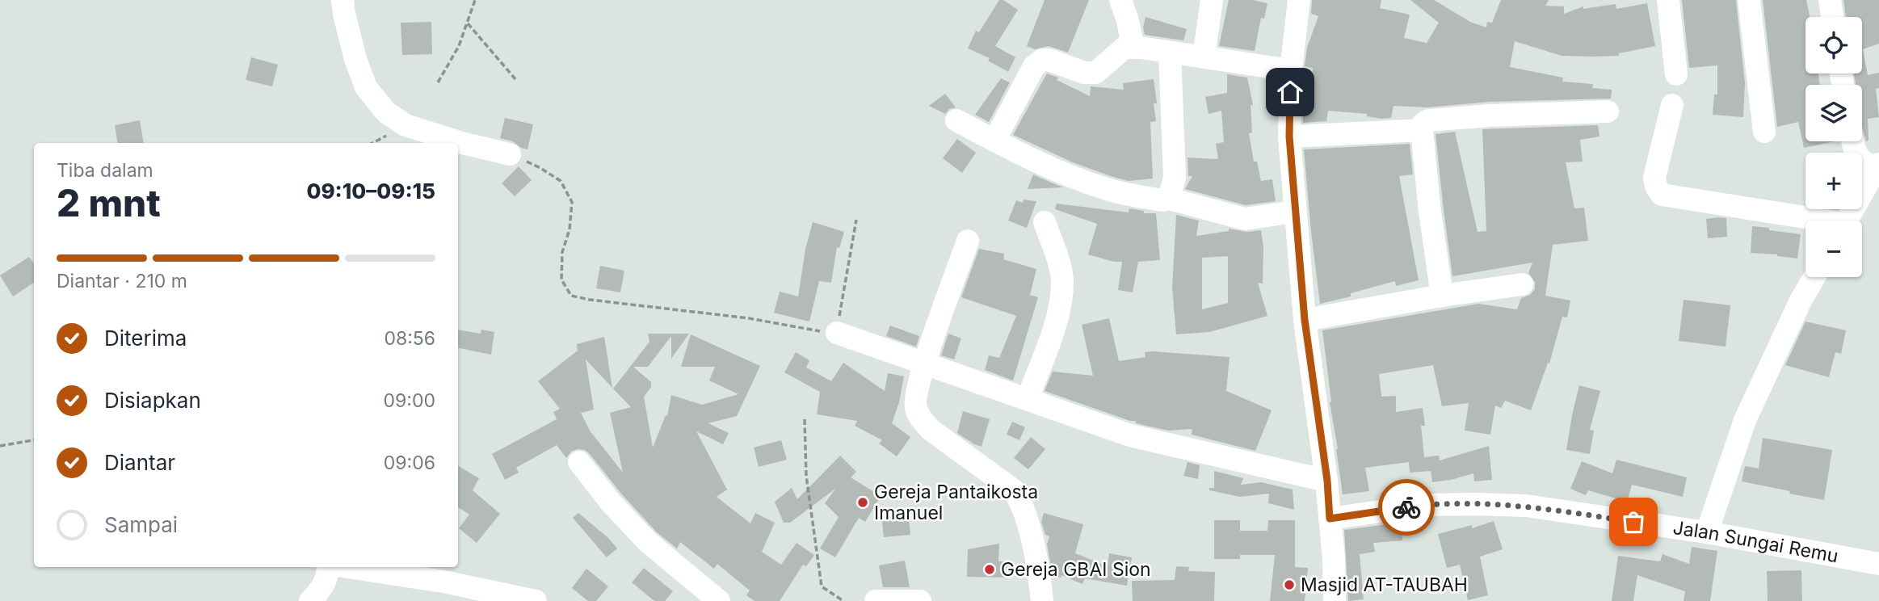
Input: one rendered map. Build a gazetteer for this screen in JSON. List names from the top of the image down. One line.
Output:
{"streets":{"street":["Jalan Sungai Remu"]},"places":["Gereja Pantaikosta Imanuel","Gereja GBAI Sion","Masjid AT-TAUBAH"],"page":{"map_buttons":["+","−"],"heading":["2 mnt","Tiba dalam","09:10–09:15"],"bar":"Diantar · 210 m","list":[["Diterima","08:56"],["Disiapkan","09:00"],["Diantar","09:06"],"Sampai"]}}
